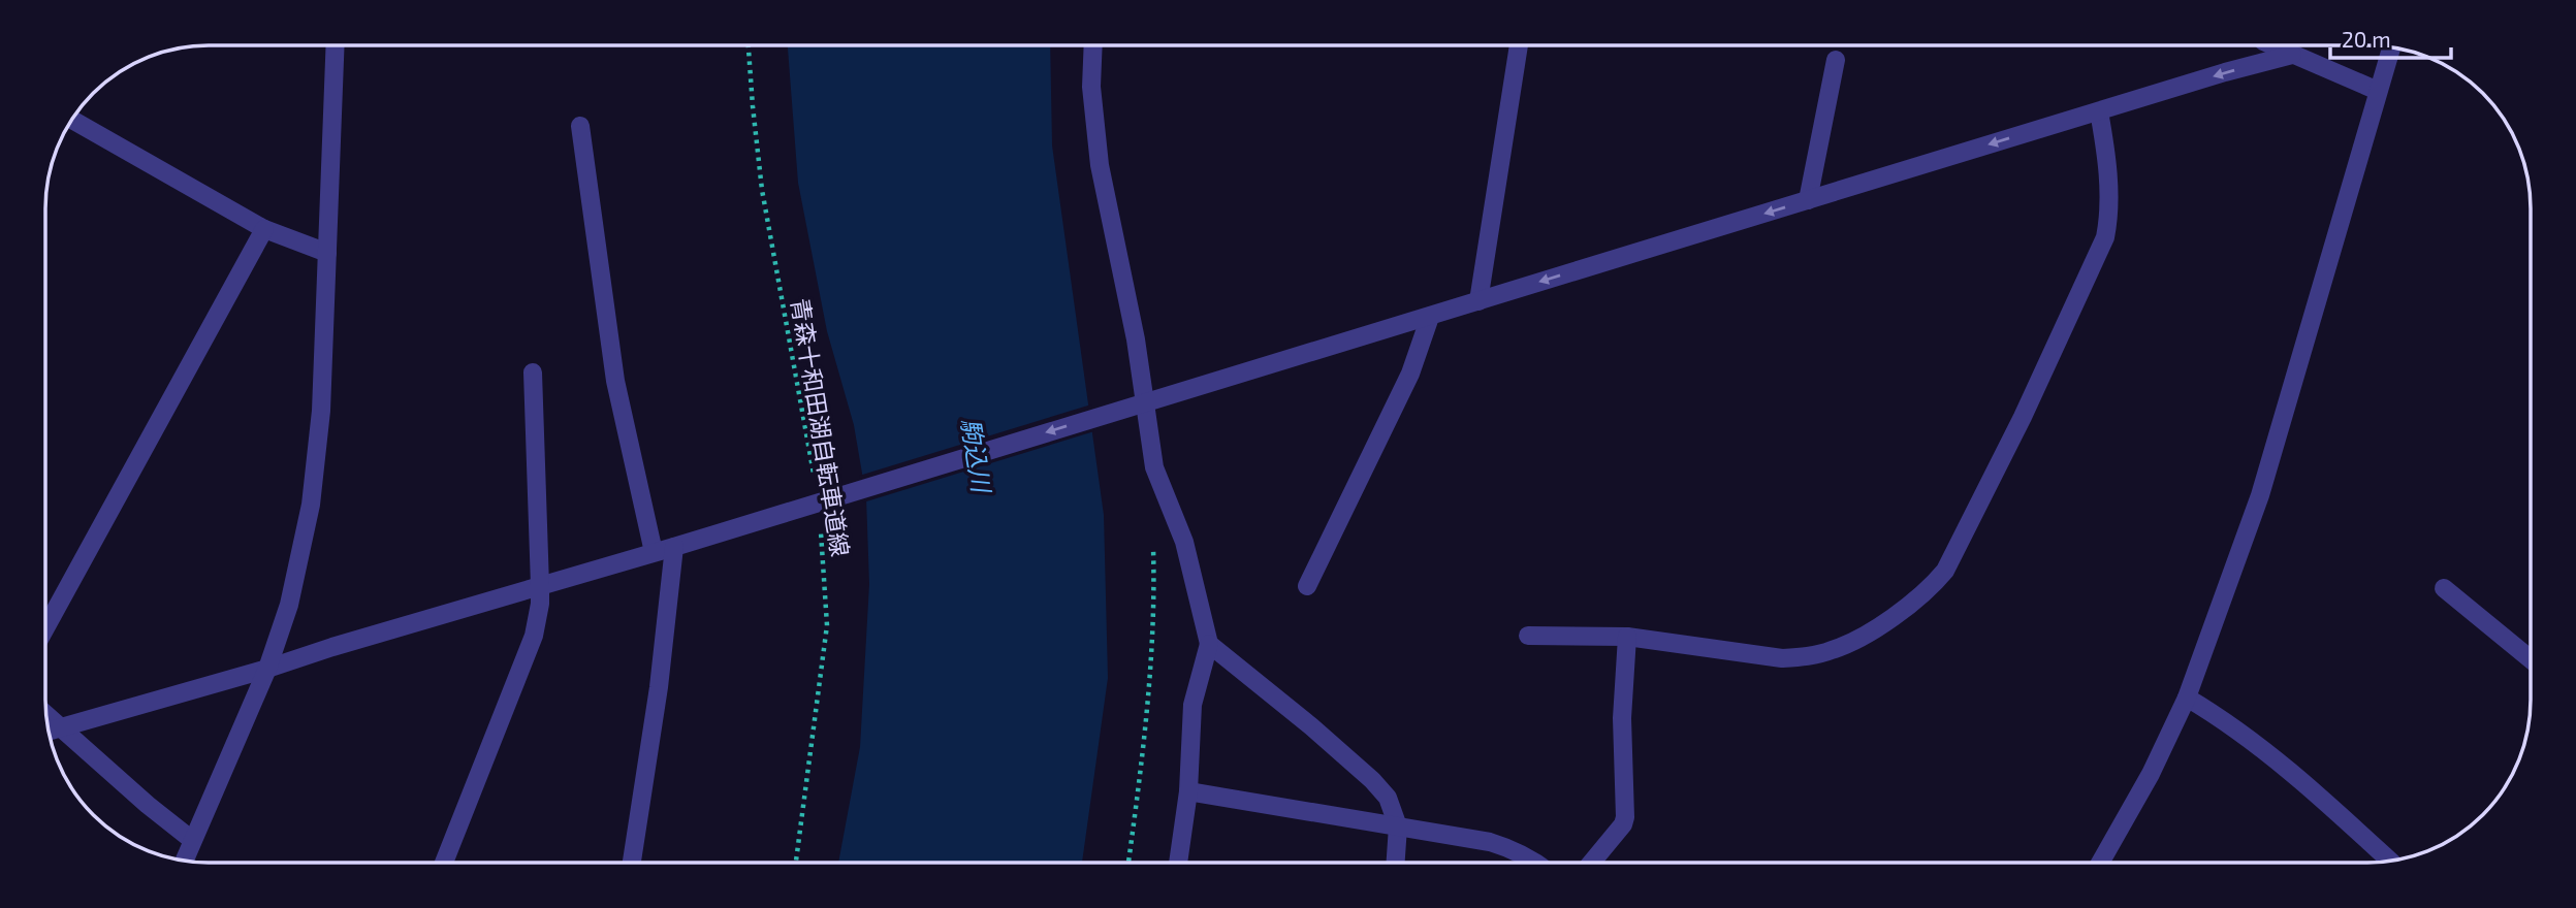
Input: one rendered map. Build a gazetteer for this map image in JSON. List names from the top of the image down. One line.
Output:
{"streets":{"path":["青森十和田湖自転車道線"]},"water":["駒込川"],"scale_bar":"20 m"}
